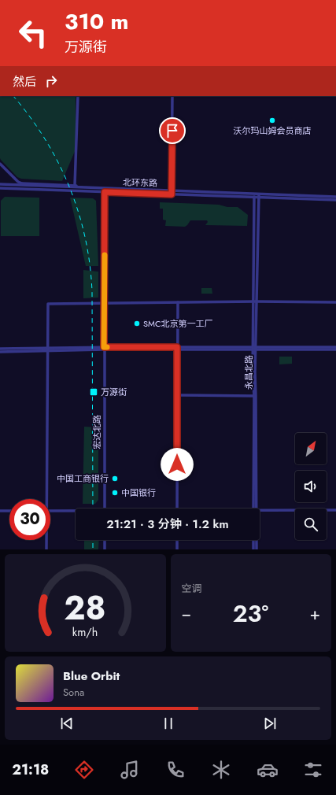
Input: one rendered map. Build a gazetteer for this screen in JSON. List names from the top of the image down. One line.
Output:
{"streets":{"street":["北环东路","永昌北路","宏达北路"]},"crossings":[["北环东路","永昌北路"],["北环东路","宏达北路"]],"places":{"other":["沃尔玛山姆会员商店","SMC北京第一工厂","中国工商银行","中国银行"],"transit":["万源街"]},"north":"top right","page":{"turn":["310 m","万源街"],"then":"然后","limit":"30","trip":"21:21 · 3 分钟 · 1.2 km","tile":"空调","heat":["−","23°","+"],"song":["Blue Orbit","Sona"],"tabs":"21:18","gauge":["28","km/h"]}}
